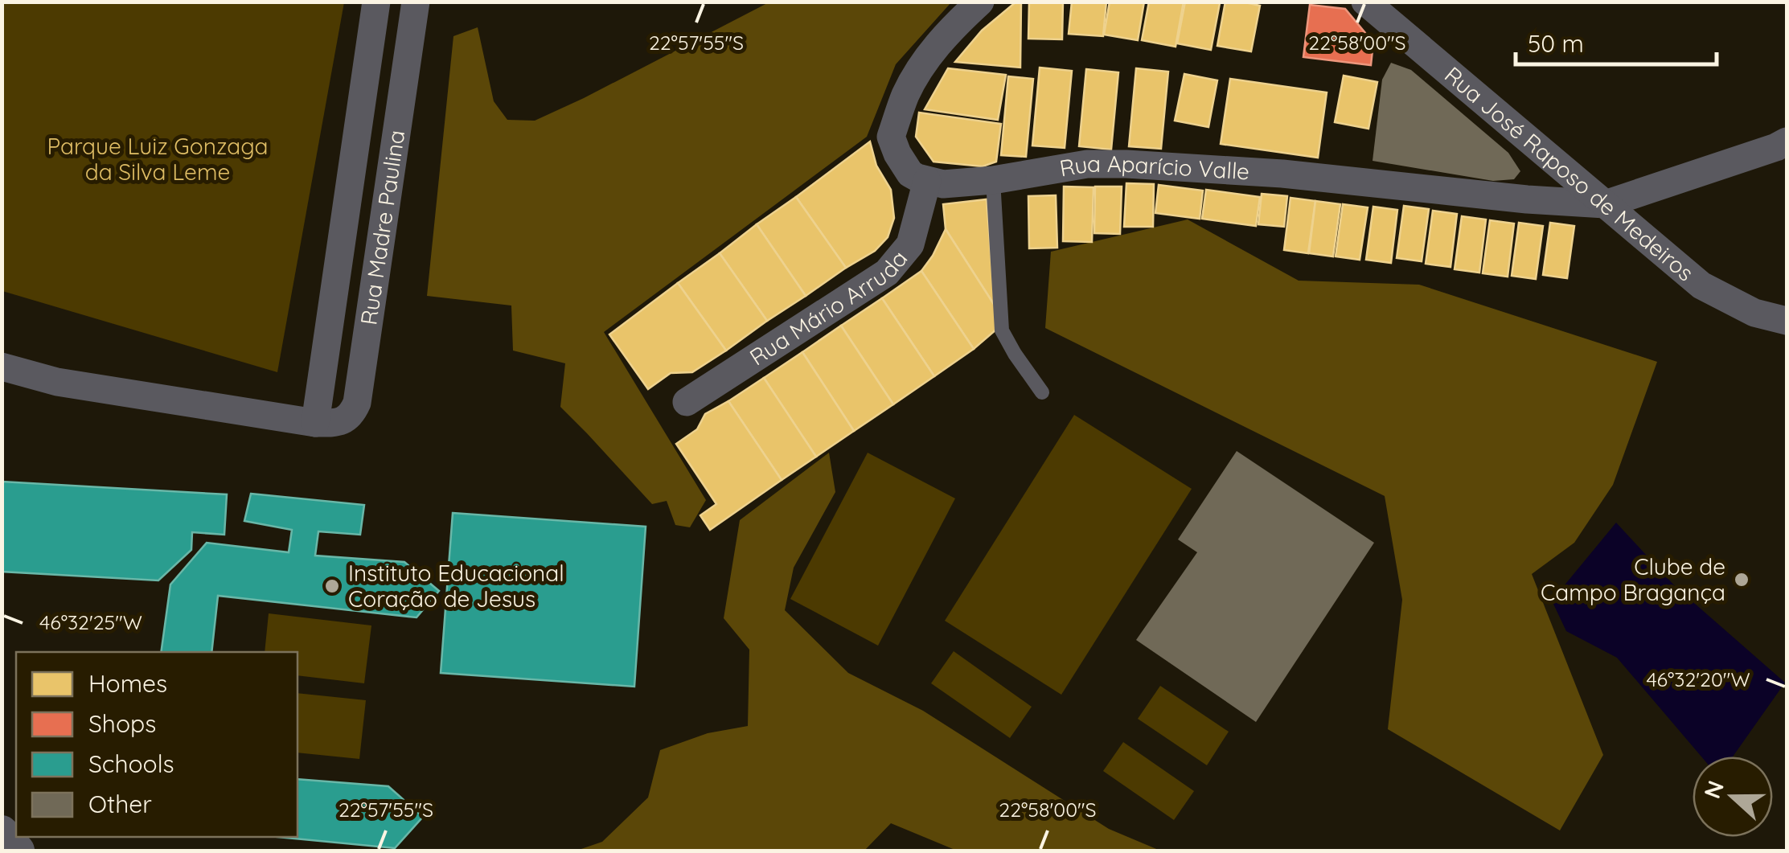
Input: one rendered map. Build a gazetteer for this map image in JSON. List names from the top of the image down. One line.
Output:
{"streets":{"street":["Rua Aparício Valle","Rua José Raposo de Medeiros","Rua Madre Paulina","Rua Mário Arruda"]},"crossings":[["Rua Aparício Valle","Rua José Raposo de Medeiros"],["Rua Aparício Valle","Rua Mário Arruda"]],"parks":["Parque Luiz Gonzaga da Silva Leme"],"places":["Clube de Campo Bragança","Instituto Educacional Coração de Jesus"],"legend":["Homes","Shops","Schools","Other"],"scale_bar":"50 m","north":"left","coordinates":["22°57'55\"S","22°58'00\"S","46°32'25\"W","46°32'20\"W"]}
